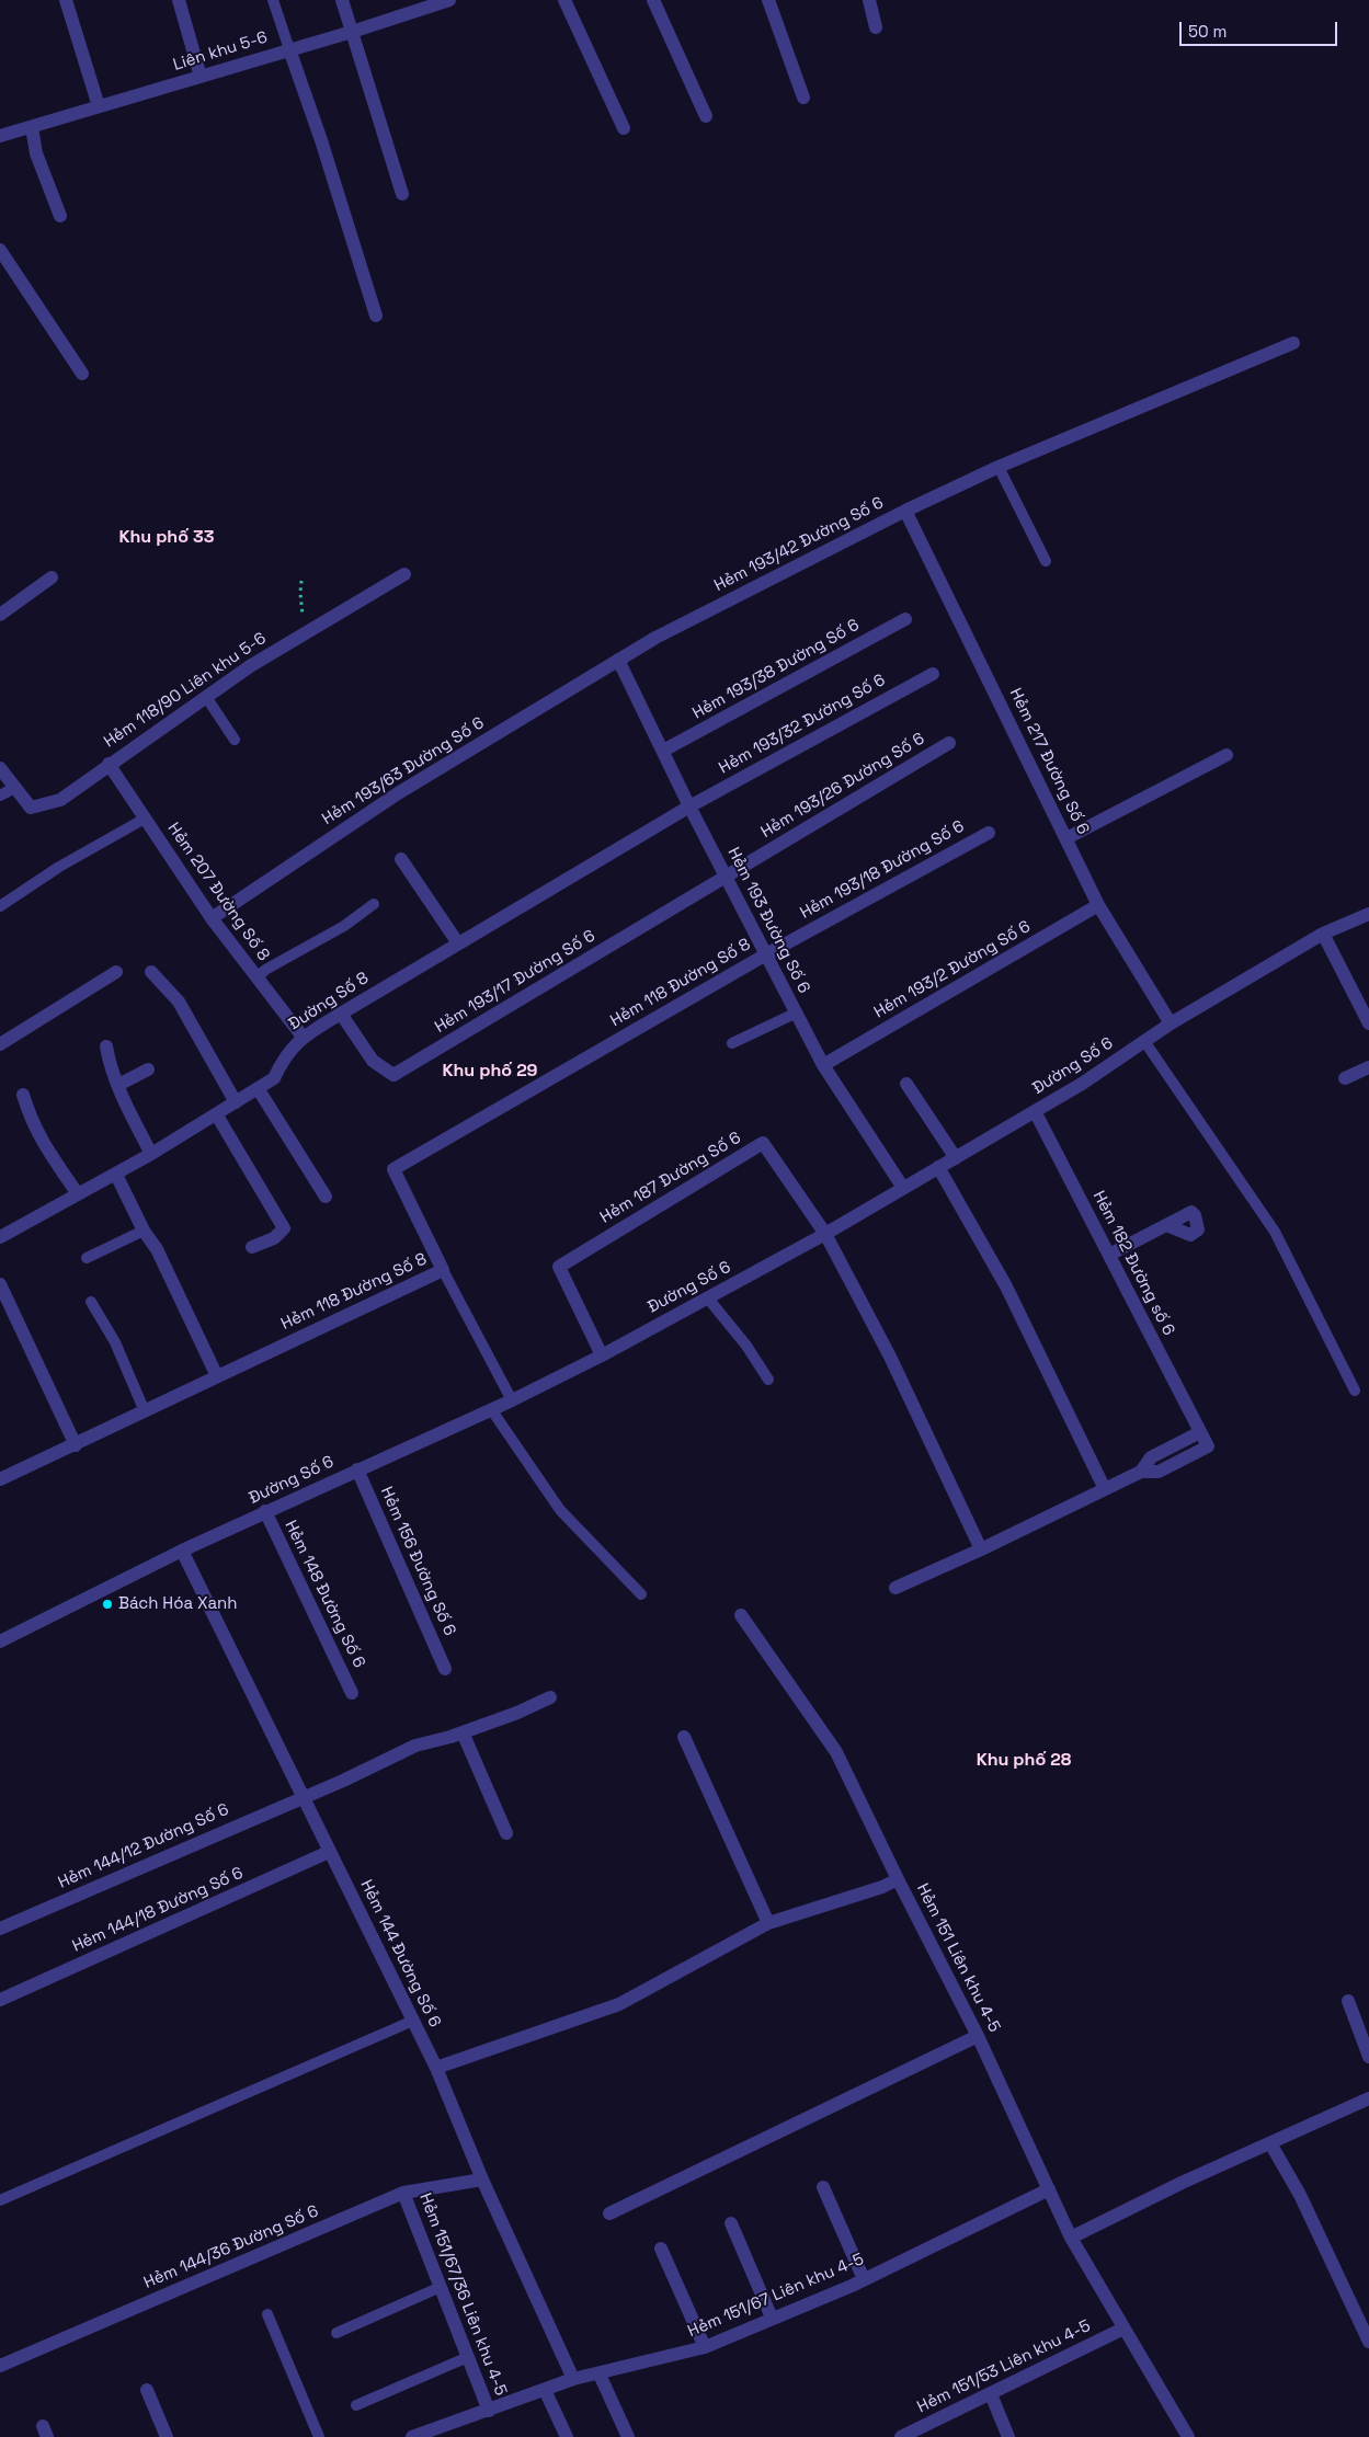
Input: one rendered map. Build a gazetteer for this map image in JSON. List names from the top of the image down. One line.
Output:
{"streets":{"street":["Liên khu 5-6","Hẻm 193/42 Đường Số 6","Hẻm 193/38 Đường Số 6","Hẻm 118/90 Liên khu 5-6","Hẻm 193/32 Đường Số 6","Hẻm 217 Đường Số 6","Hẻm 193/63 Đường Số 6","Hẻm 193/26 Đường Số 6","Hẻm 193/18 Đường Số 6","Hẻm 207 Đường Số 8","Hẻm 193 Đường Số 6","Hẻm 193/2 Đường Số 6","Hẻm 193/17 Đường Số 6","Hẻm 118 Đường Số 8","Đường Số 8","Đường Số 6","Hẻm 187 Đường Số 6","Hẻm 182 Đường số 6","Hẻm 156 Đường Số 6","Hẻm 148 Đường Số 6","Hẻm 144/12 Đường Số 6","Hẻm 144/18 Đường Số 6","Hẻm 144 Đường Số 6","Hẻm 151 Liên khu 4-5","Hẻm 144/36 Đường Số 6","Hẻm 151/67/36 Liên khu 4-5","Hẻm 151/67 Liên khu 4-5","Hẻm 151/53 Liên khu 4-5"]},"crossings":[["Hẻm 193/42 Đường Số 6","Hẻm 217 Đường Số 6"],["Hẻm 193/42 Đường Số 6","Hẻm 193/63 Đường Số 6"],["Hẻm 193/42 Đường Số 6","Hẻm 193 Đường Số 6"],["Hẻm 193/38 Đường Số 6","Hẻm 193 Đường Số 6"],["Hẻm 118/90 Liên khu 5-6","Hẻm 207 Đường Số 8"],["Hẻm 193/32 Đường Số 6","Hẻm 193 Đường Số 6"],["Hẻm 193/32 Đường Số 6","Đường Số 8"],["Hẻm 217 Đường Số 6","Hẻm 193/2 Đường Số 6"],["Hẻm 217 Đường Số 6","Đường Số 6"],["Hẻm 193/63 Đường Số 6","Hẻm 207 Đường Số 8"],["Hẻm 193/63 Đường Số 6","Hẻm 193 Đường Số 6"],["Hẻm 193/26 Đường Số 6","Hẻm 193 Đường Số 6"],["Hẻm 193/26 Đường Số 6","Hẻm 193/17 Đường Số 6"],["Hẻm 193/18 Đường Số 6","Hẻm 193 Đường Số 6"],["Hẻm 193/18 Đường Số 6","Hẻm 118 Đường Số 8"],["Hẻm 207 Đường Số 8","Đường Số 8"],["Hẻm 193 Đường Số 6","Hẻm 193/2 Đường Số 6"],["Hẻm 193 Đường Số 6","Hẻm 193/17 Đường Số 6"],["Hẻm 193 Đường Số 6","Hẻm 118 Đường Số 8"],["Hẻm 193 Đường Số 6","Đường Số 8"],["Hẻm 193 Đường Số 6","Đường Số 6"],["Hẻm 193/17 Đường Số 6","Đường Số 8"],["Đường Số 6","Hẻm 187 Đường Số 6"],["Đường Số 6","Hẻm 182 Đường số 6"],["Đường Số 6","Hẻm 156 Đường Số 6"],["Đường Số 6","Hẻm 148 Đường Số 6"],["Đường Số 6","Hẻm 144 Đường Số 6"],["Hẻm 144/12 Đường Số 6","Hẻm 144 Đường Số 6"],["Hẻm 144/18 Đường Số 6","Hẻm 144 Đường Số 6"],["Hẻm 144 Đường Số 6","Hẻm 151 Liên khu 4-5"],["Hẻm 144 Đường Số 6","Hẻm 144/36 Đường Số 6"],["Hẻm 144 Đường Số 6","Hẻm 151/67 Liên khu 4-5"],["Hẻm 151 Liên khu 4-5","Hẻm 151/67 Liên khu 4-5"],["Hẻm 151 Liên khu 4-5","Hẻm 151/53 Liên khu 4-5"],["Hẻm 144/36 Đường Số 6","Hẻm 151/67/36 Liên khu 4-5"],["Hẻm 151/67/36 Liên khu 4-5","Hẻm 151/67 Liên khu 4-5"]],"districts":["Khu phố 33","Khu phố 29","Khu phố 28"],"places":["Bách Hóa Xanh"],"scale_bar":"50 m"}
